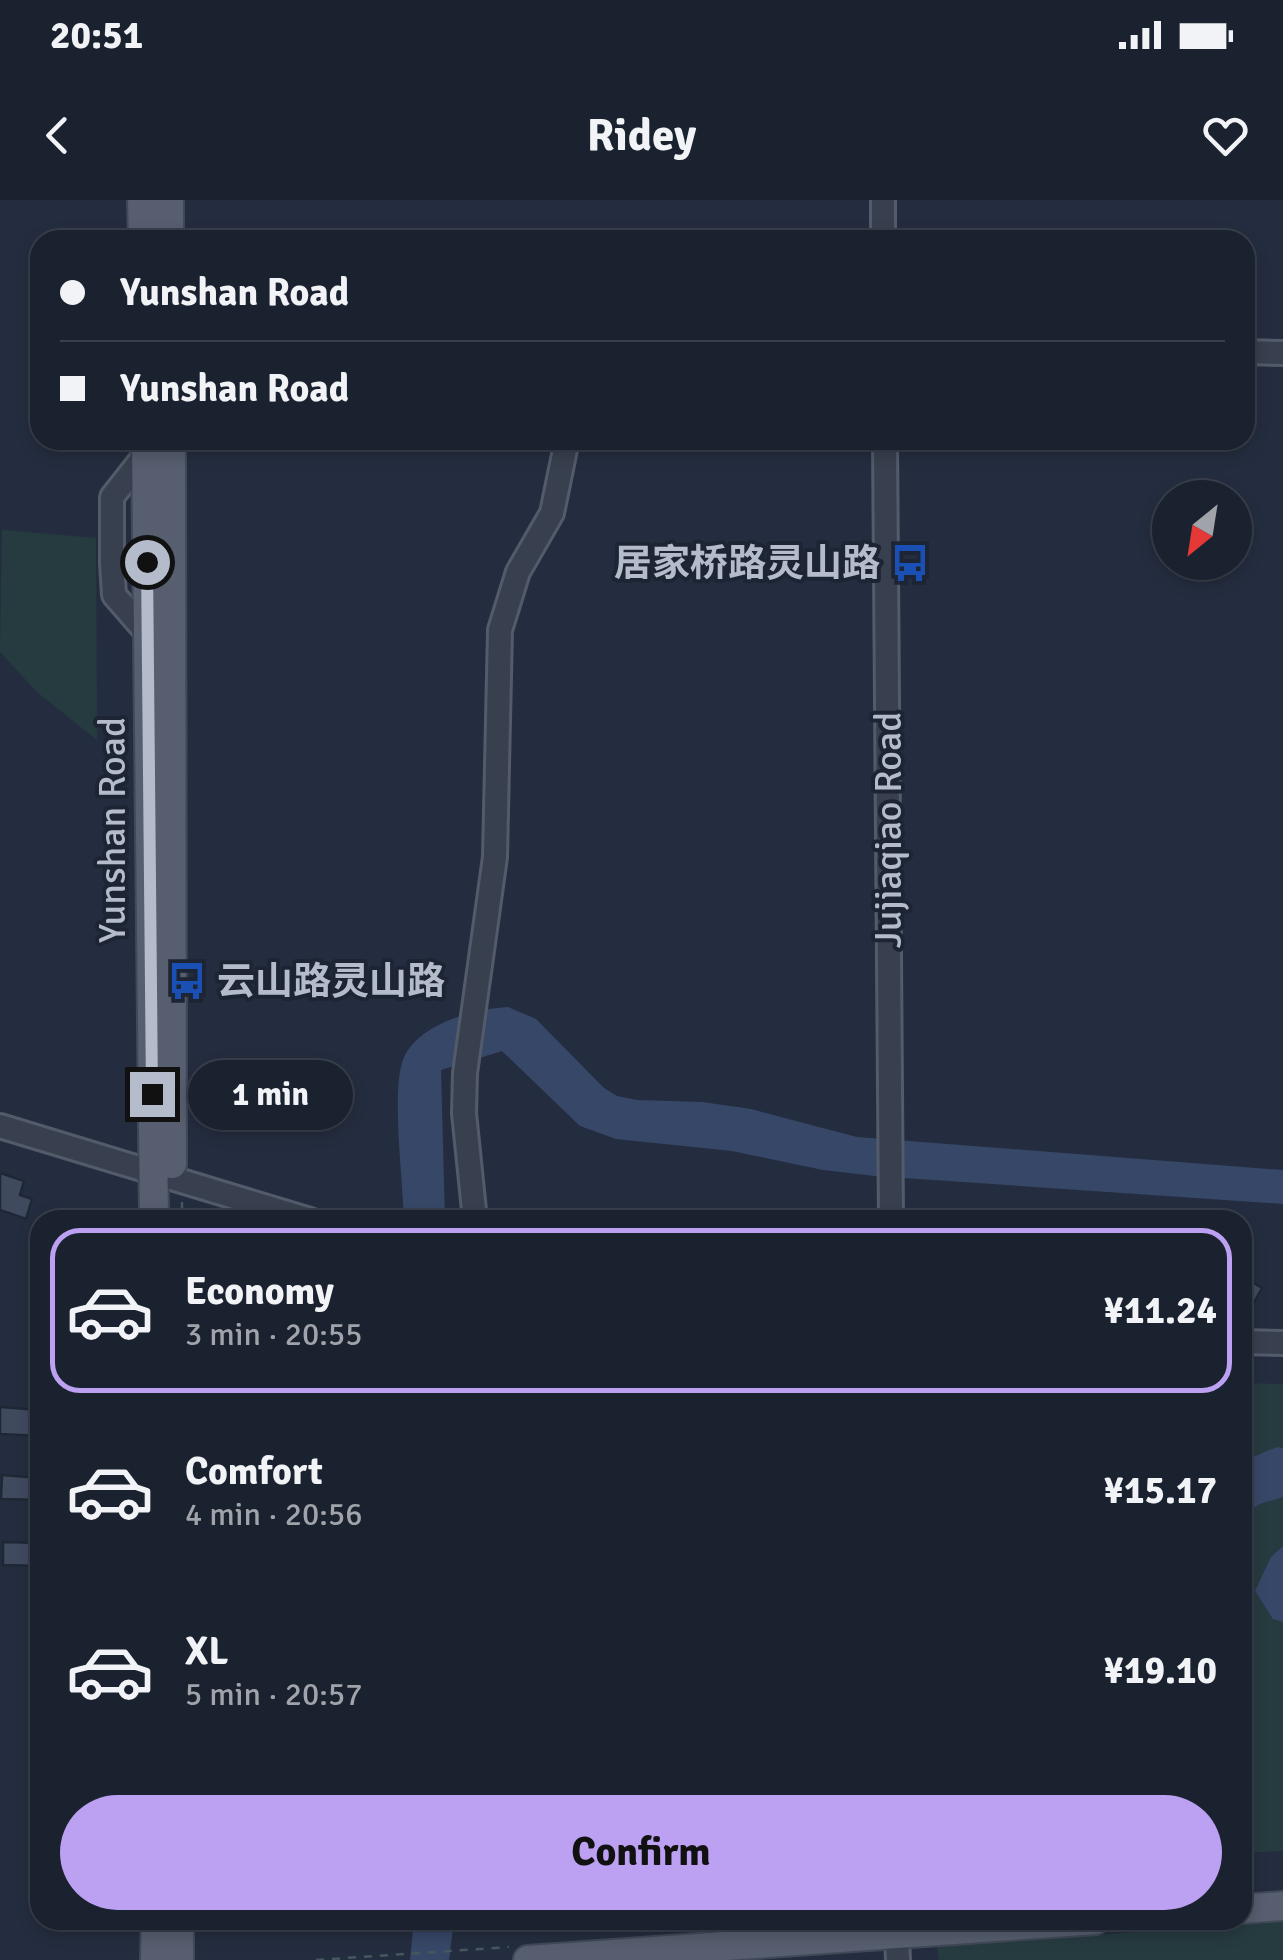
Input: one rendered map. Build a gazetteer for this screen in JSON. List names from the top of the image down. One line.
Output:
{"streets":{"main road":["Yunshan Road"],"street":["Jujiaqiao Road"]},"places":{"bus stop":["居家桥路灵山路","云山路灵山路"]},"north":"bottom left","page":{"status":"20:51","header":"Ridey","banner":["Yunshan Road","Yunshan Road"],"bubble":"1 min","list":[{"name":"Economy","note":"3 min · 20:55","value":"¥11.24"},{"name":"Comfort","note":"4 min · 20:56","value":"¥15.17"},{"name":"XL","note":"5 min · 20:57","value":"¥19.10"}],"buttons":"Confirm"}}
